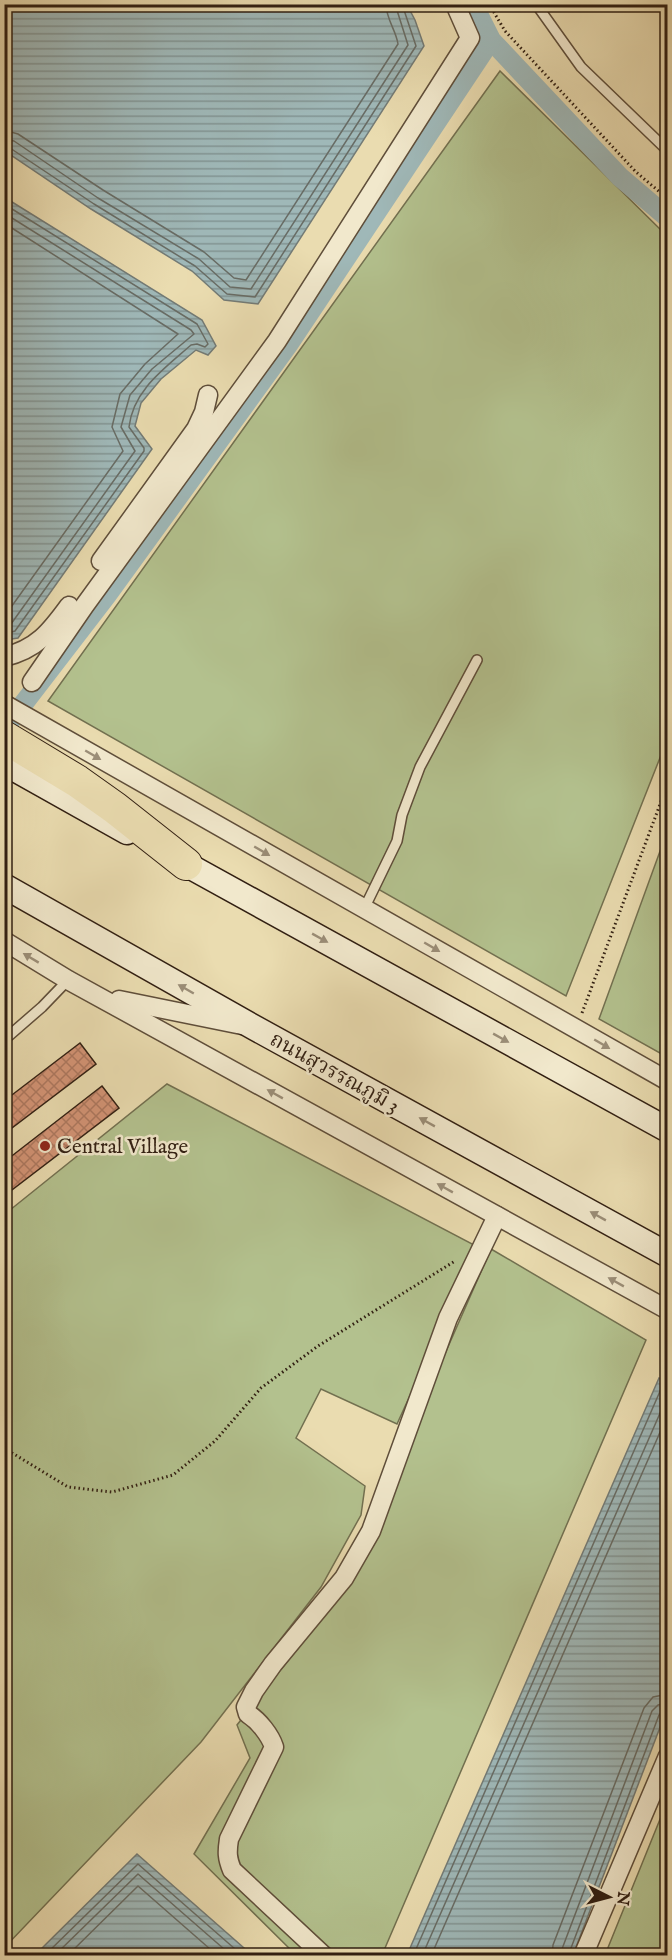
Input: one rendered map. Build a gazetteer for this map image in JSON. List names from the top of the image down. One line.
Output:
{"streets":{"main road":["ถนนสุวรรณภูมิ 3"]},"places":["Central Village"],"north":"right"}
